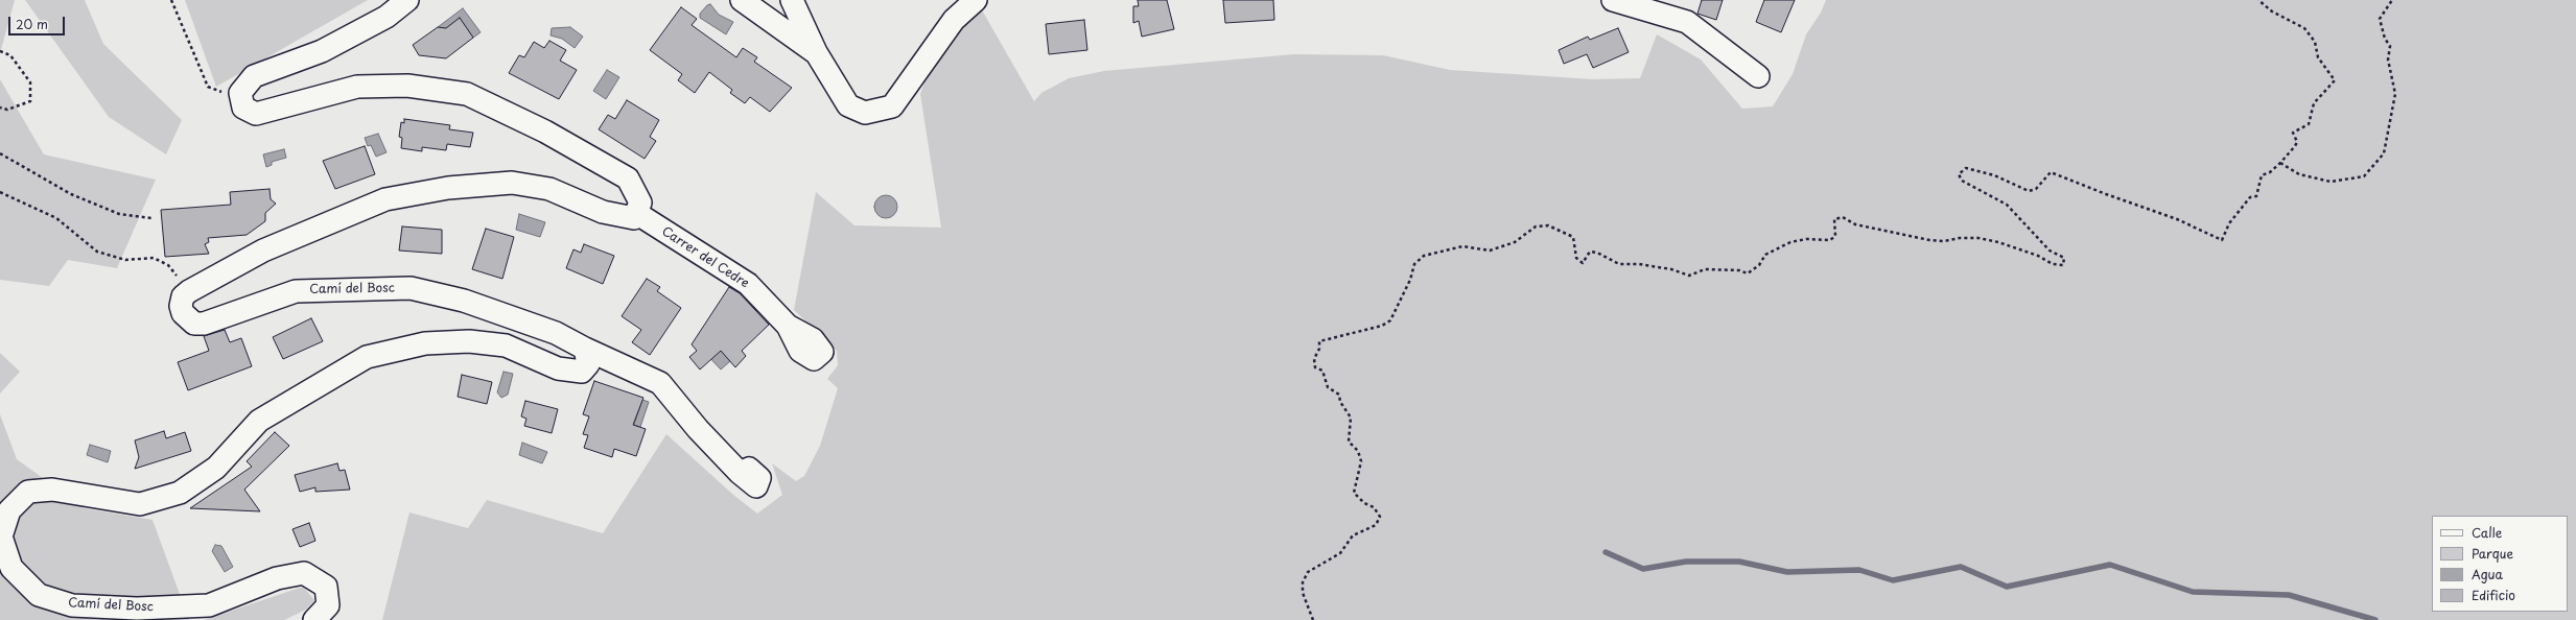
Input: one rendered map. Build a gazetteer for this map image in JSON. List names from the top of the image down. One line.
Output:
{"streets":{"street":["Carrer del Cedre","Camí del Bosc"]},"legend":["Calle","Parque","Agua","Edificio"],"scale_bar":"20 m"}
